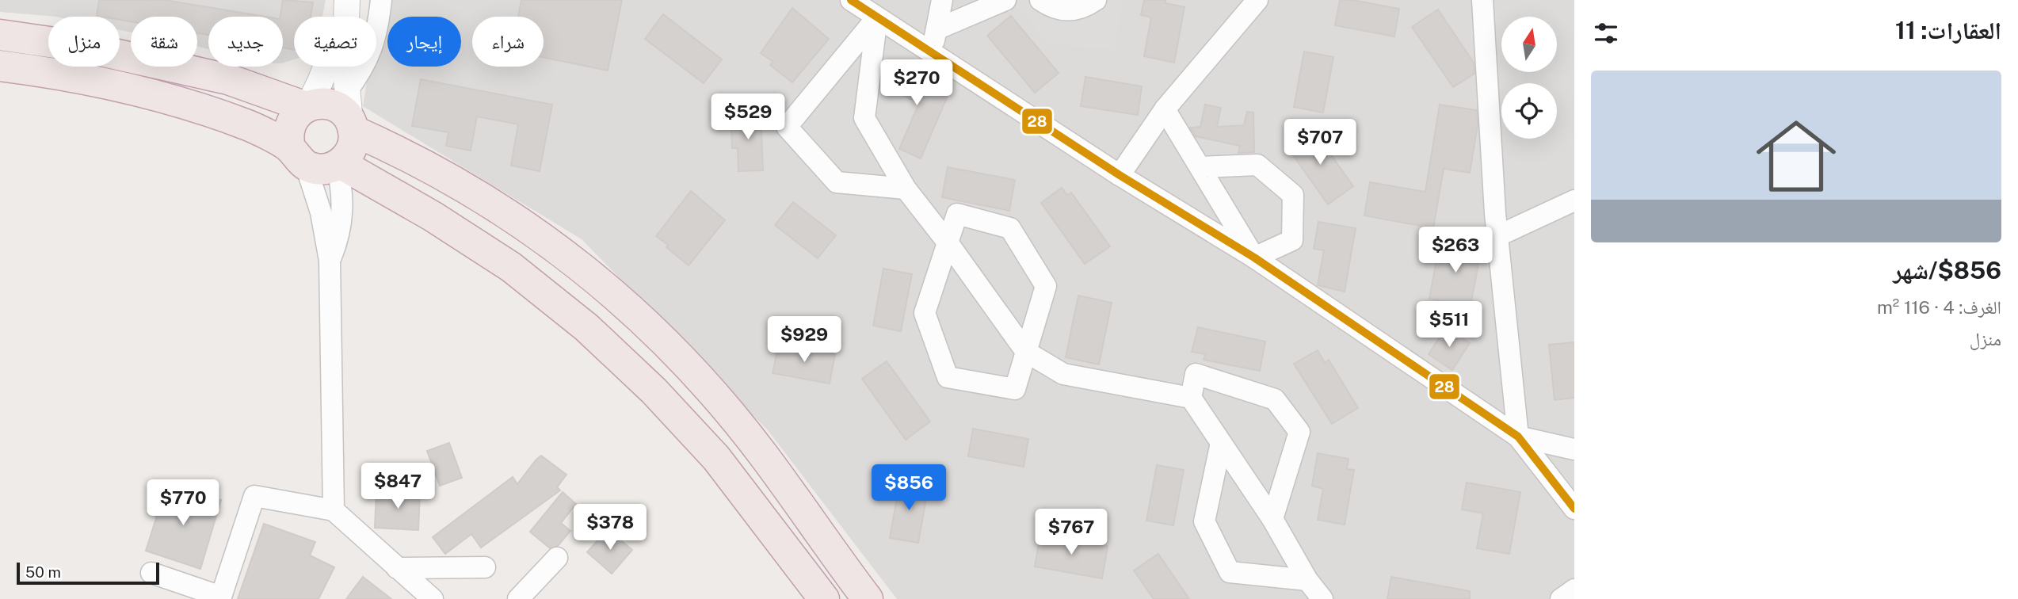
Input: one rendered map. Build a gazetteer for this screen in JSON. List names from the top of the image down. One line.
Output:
{"lines":["transit line 28"],"scale_bar":"50 m","north":"top","page":{"heading":"العقارات: 11","chip":["شراء","إيجار","تصفية","جديد","شقة","منزل"],"price":["$270","$529","$707","$263","$511","$929","$847","$856","$770","$378","$767"],"list":[{"name":"$856/شهر","note":"الغرف: 4 · 116 m² · منزل"}],"scale":"50 m"}}
